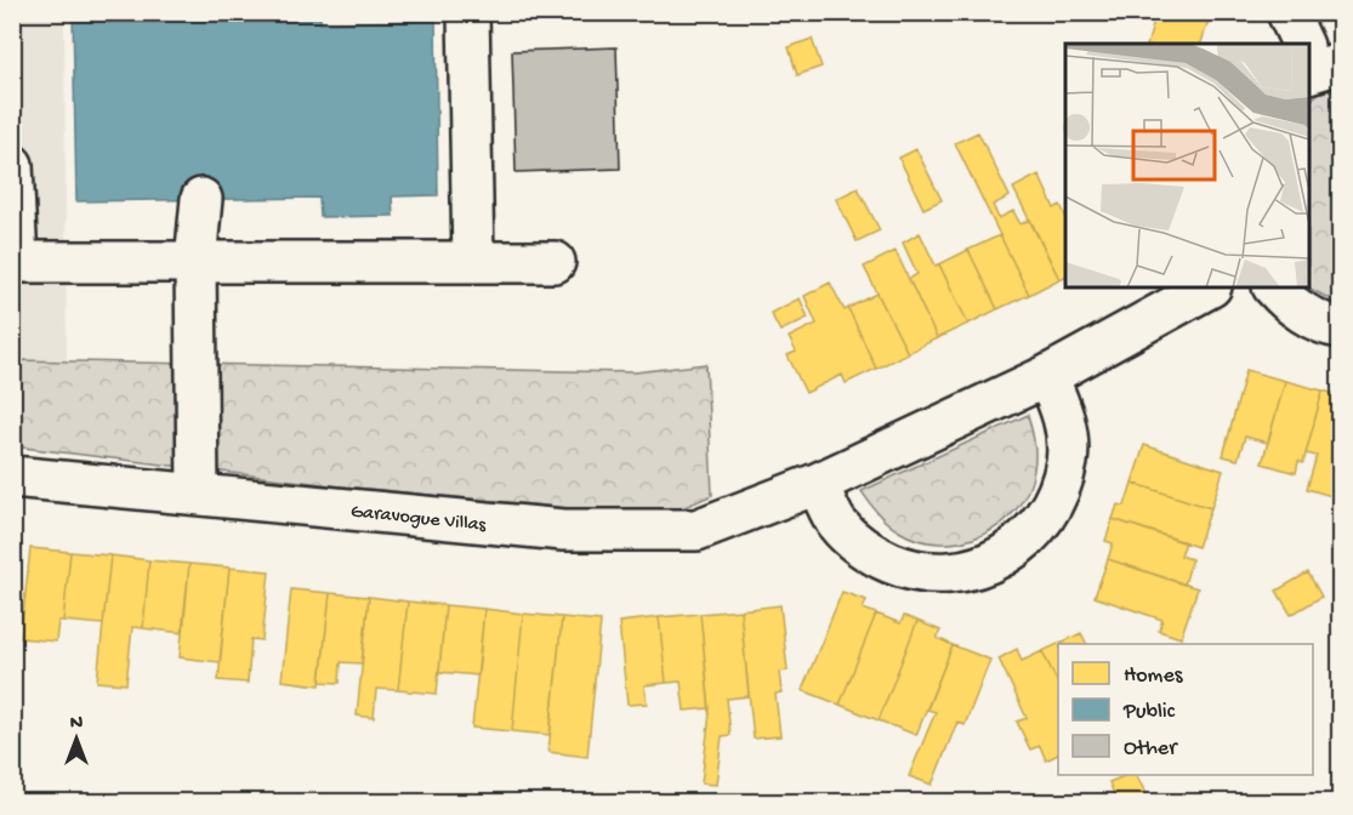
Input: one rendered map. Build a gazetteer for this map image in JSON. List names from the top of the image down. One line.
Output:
{"streets":{"street":["Garavogue Villas"]},"legend":["Homes","Public","Other"],"north":"top"}
